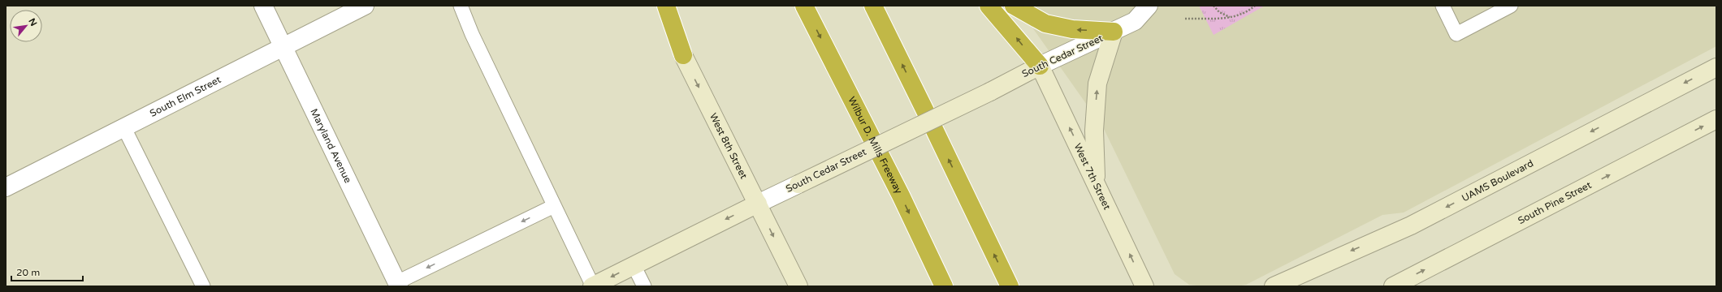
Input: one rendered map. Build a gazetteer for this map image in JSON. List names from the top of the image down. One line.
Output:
{"streets":{"highway":["Wilbur D. Mills Freeway"],"main road":["South Cedar Street","West 8th Street","West 7th Street","UAMS Boulevard","South Pine Street"],"street":["South Elm Street","Maryland Avenue"]},"crossings":[["South Cedar Street","West 8th Street"],["South Cedar Street","West 7th Street"],["South Elm Street","Maryland Avenue"]],"one_way":["West 8th Street","West 7th Street","UAMS Boulevard","South Pine Street"],"scale_bar":"20 m","north":"top right"}
